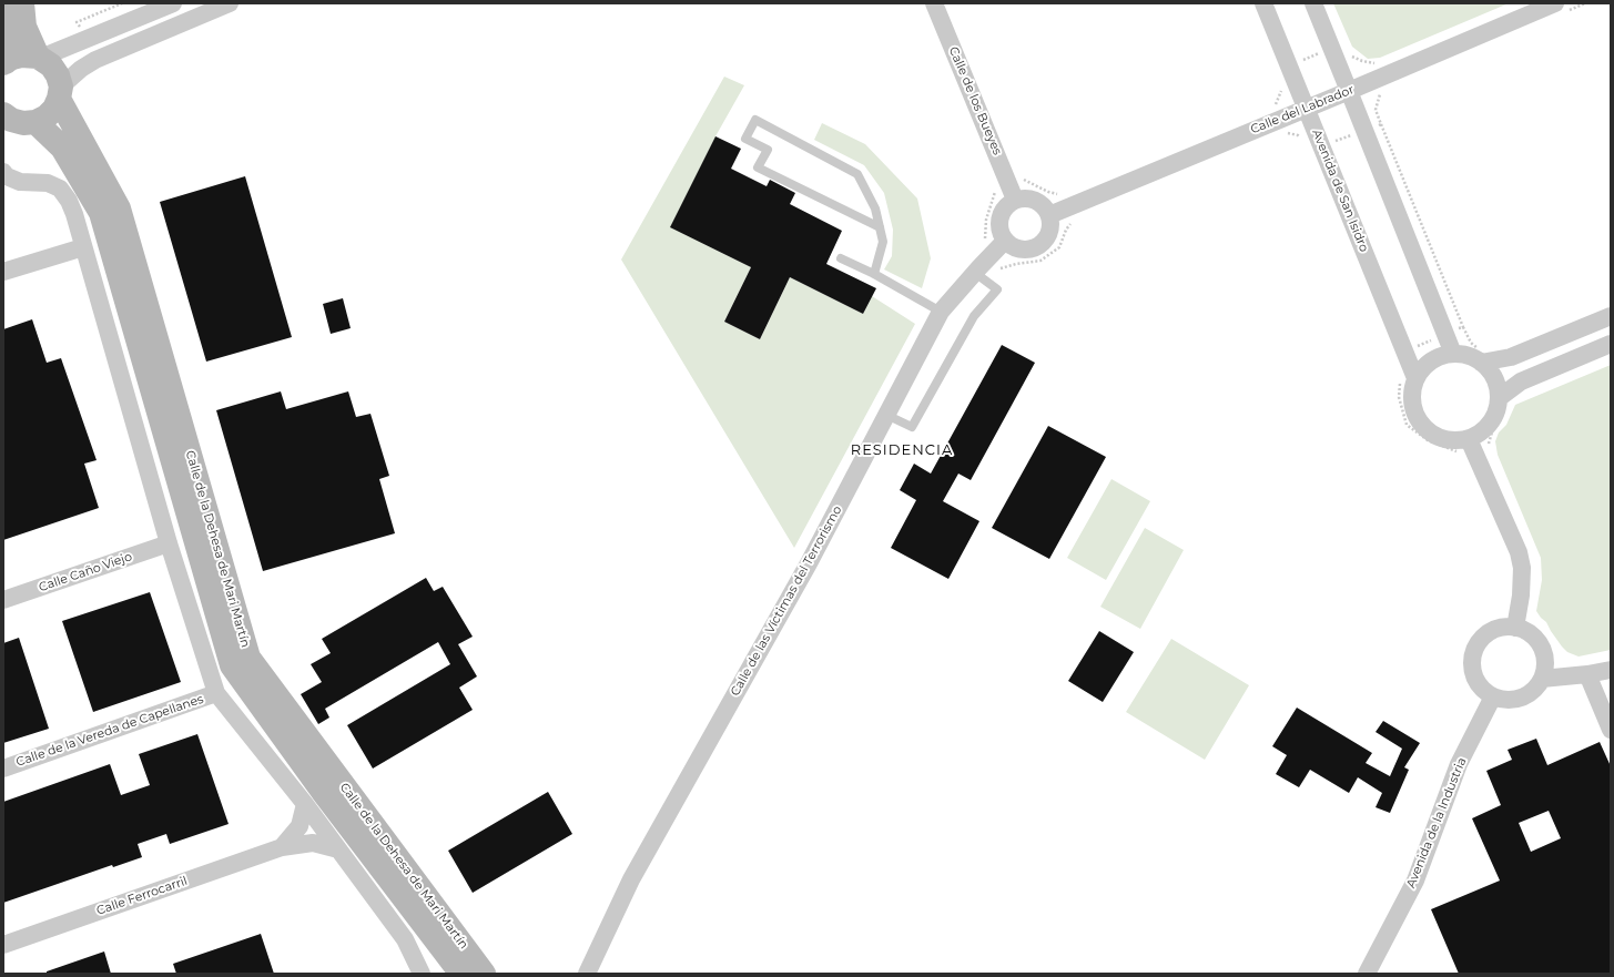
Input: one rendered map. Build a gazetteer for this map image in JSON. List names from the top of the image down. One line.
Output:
{"streets":{"street":["Calle de los Bueyes","Calle del Labrador","Avenida de San Isidro","Calle de la Dehesa de Mari Martín","Calle Caño Viejo","Calle de las Víctimas del Terrorismo","Calle de la Vereda de Capellanes","Avenida de la Industria","Calle Ferrocarril"]},"crossings":[["Calle de los Bueyes","Calle del Labrador"],["Calle de los Bueyes","Calle de las Víctimas del Terrorismo"],["Calle del Labrador","Avenida de San Isidro"],["Calle del Labrador","Calle de las Víctimas del Terrorismo"]],"districts":["RESIDENCIA"]}
